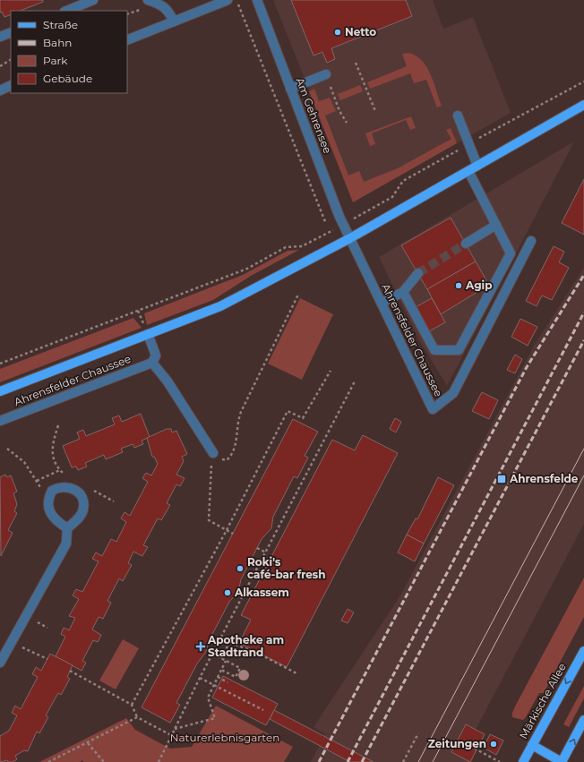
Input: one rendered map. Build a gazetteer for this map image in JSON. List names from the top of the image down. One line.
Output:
{"streets":{"main road":["Ahrensfelder Chaussee","Märkische Allee"],"street":["Am Gehrensee"]},"crossings":[["Am Gehrensee","Ahrensfelder Chaussee"]],"parks":["Naturerlebnisgarten"],"places":{"other":["Netto","Agip","Roki's café-bar fresh","Alkassem","Zeitungen"],"transit":["Ahrensfelde"],"health":["Apotheke am Stadtrand"]},"legend":["Straße","Bahn","Park","Gebäude"]}
